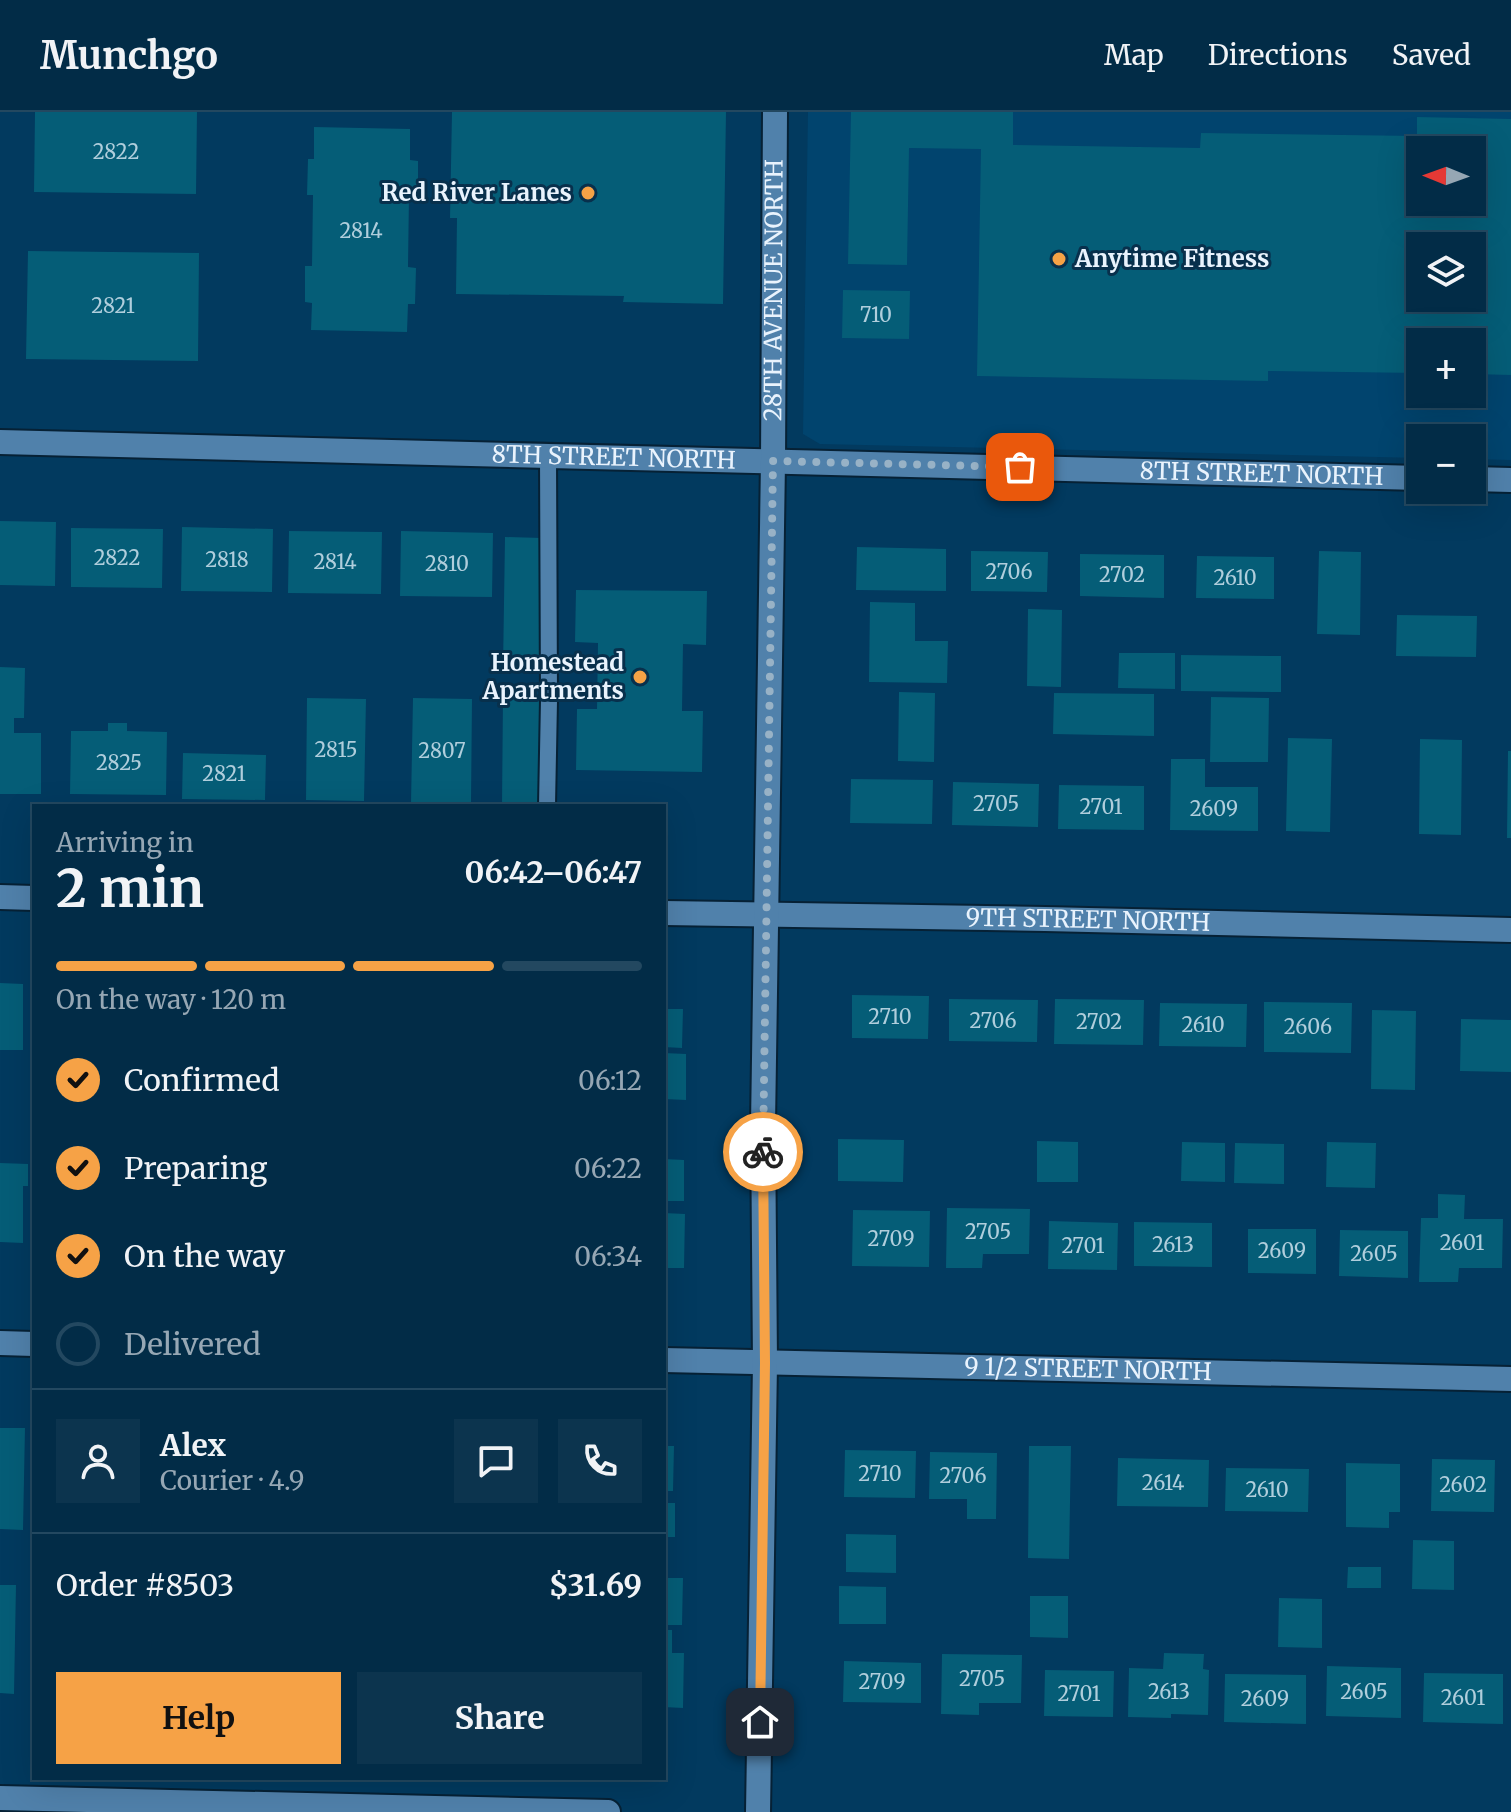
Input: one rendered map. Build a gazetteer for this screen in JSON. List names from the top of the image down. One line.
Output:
{"streets":{"street":["28TH AVENUE NORTH","8TH STREET NORTH","9TH STREET NORTH","9 1/2 STREET NORTH"]},"crossings":[["28TH AVENUE NORTH","8TH STREET NORTH"],["28TH AVENUE NORTH","9TH STREET NORTH"],["28TH AVENUE NORTH","9 1/2 STREET NORTH"]],"places":["Red River Lanes","Anytime Fitness","Homestead Apartments"],"house_numbers":["2822","2814","2821","710","2822","2818","2814","2810","2706","2702","2610","2815","2807","2825","2821","2705","2701","2609","2710","2706","2702","2610","2606","2705","2709","2601","2613","2701","2609","2605","2710","2706","2614","2602","2610","2705","2709","2613","2605","2701","2601","2609"],"north":"left","page":{"header":"Munchgo","nav":["Map","Directions","Saved"],"map_buttons":["+","−"],"heading":["2 min","Arriving in","06:42–06:47"],"panel":["Alex","Courier · 4.9","Order #8503","$31.69"],"bar":"On the way · 120 m","list":[["Confirmed","06:12"],["Preparing","06:22"],["On the way","06:34"],"Delivered"],"buttons":["Help","Share"]}}
